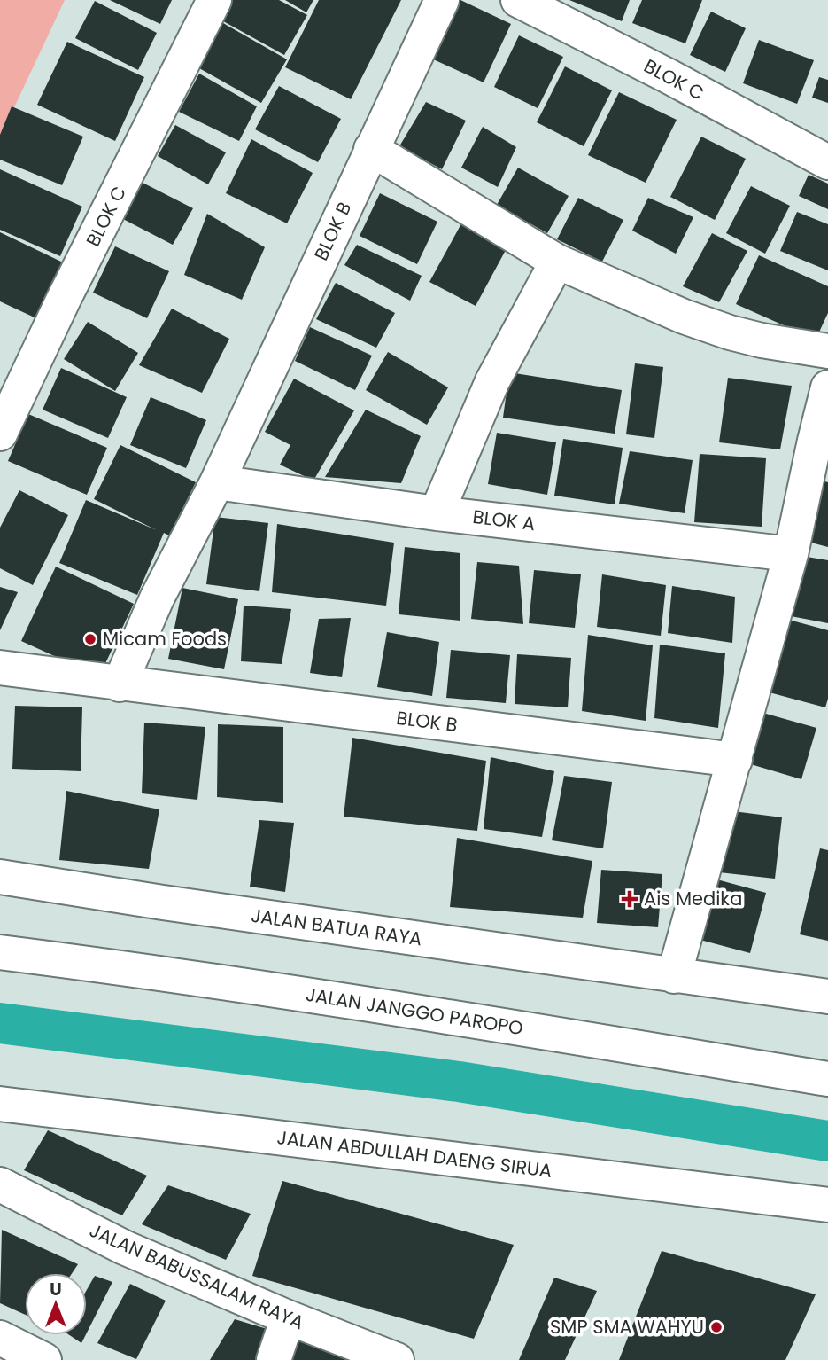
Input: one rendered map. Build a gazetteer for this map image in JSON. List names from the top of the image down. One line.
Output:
{"streets":{"street":["BLOK C","BLOK B","BLOK A","JALAN BATUA RAYA","JALAN JANGGO PAROPO","JALAN ABDULLAH DAENG SIRUA","JALAN BABUSSALAM RAYA"]},"crossings":[["BLOK B","BLOK A"]],"places":{"other":["Micam Foods","SMP SMA WAHYU"],"health":["Ais Medika"]},"north":"top"}
